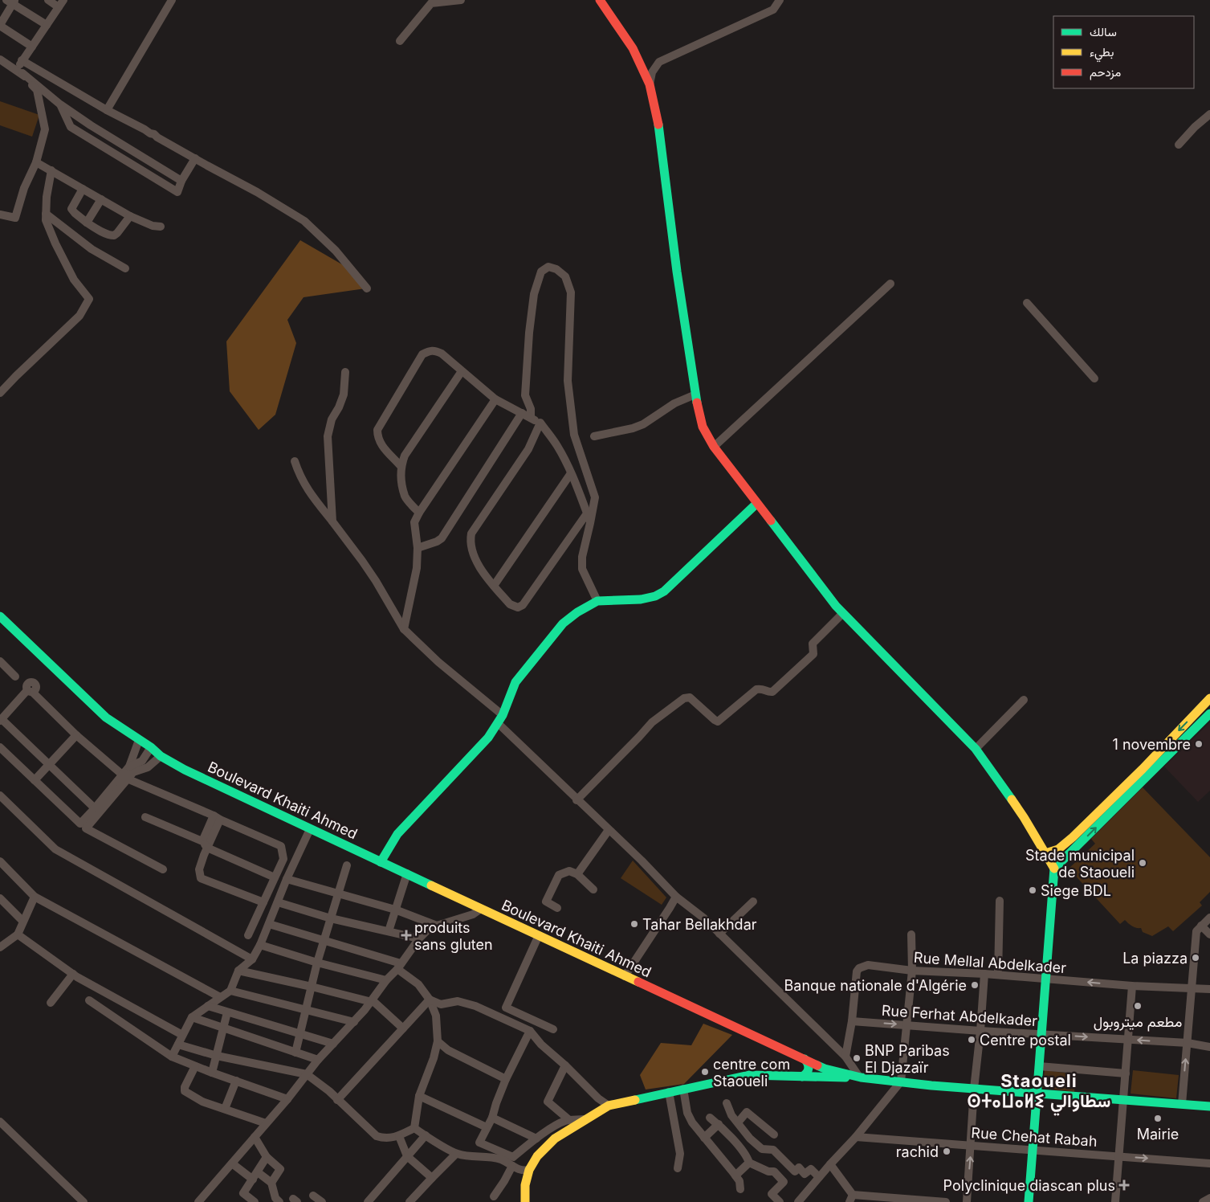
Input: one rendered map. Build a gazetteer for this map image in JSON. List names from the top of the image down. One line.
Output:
{"streets":{"main road":["Boulevard Khaiti Ahmed"],"street":["Rue Mellal Abdelkader","Rue Ferhat Abdelkader","Rue Chehat Rabah"]},"crossings":[["Rue Mellal Abdelkader","Rue Ferhat Abdelkader"]],"districts":["Staoueli ⵙⵜⴰⵡⴰⵍⵉ سطاوالي"],"places":{"other":["1 novembre","Stade municipal de Staoueli","Siege BDL","Tahar Bellakhdar","La piazza","Banque nationale d'Algérie","مطعم ميتروبول","Centre postal","BNP Paribas El Djazaïr","centre com Staoueli","Mairie","rachid"],"health":["produits sans gluten","Polyclinique diascan plus"]},"legend":["سالك","بطيء","مزدحم"]}
